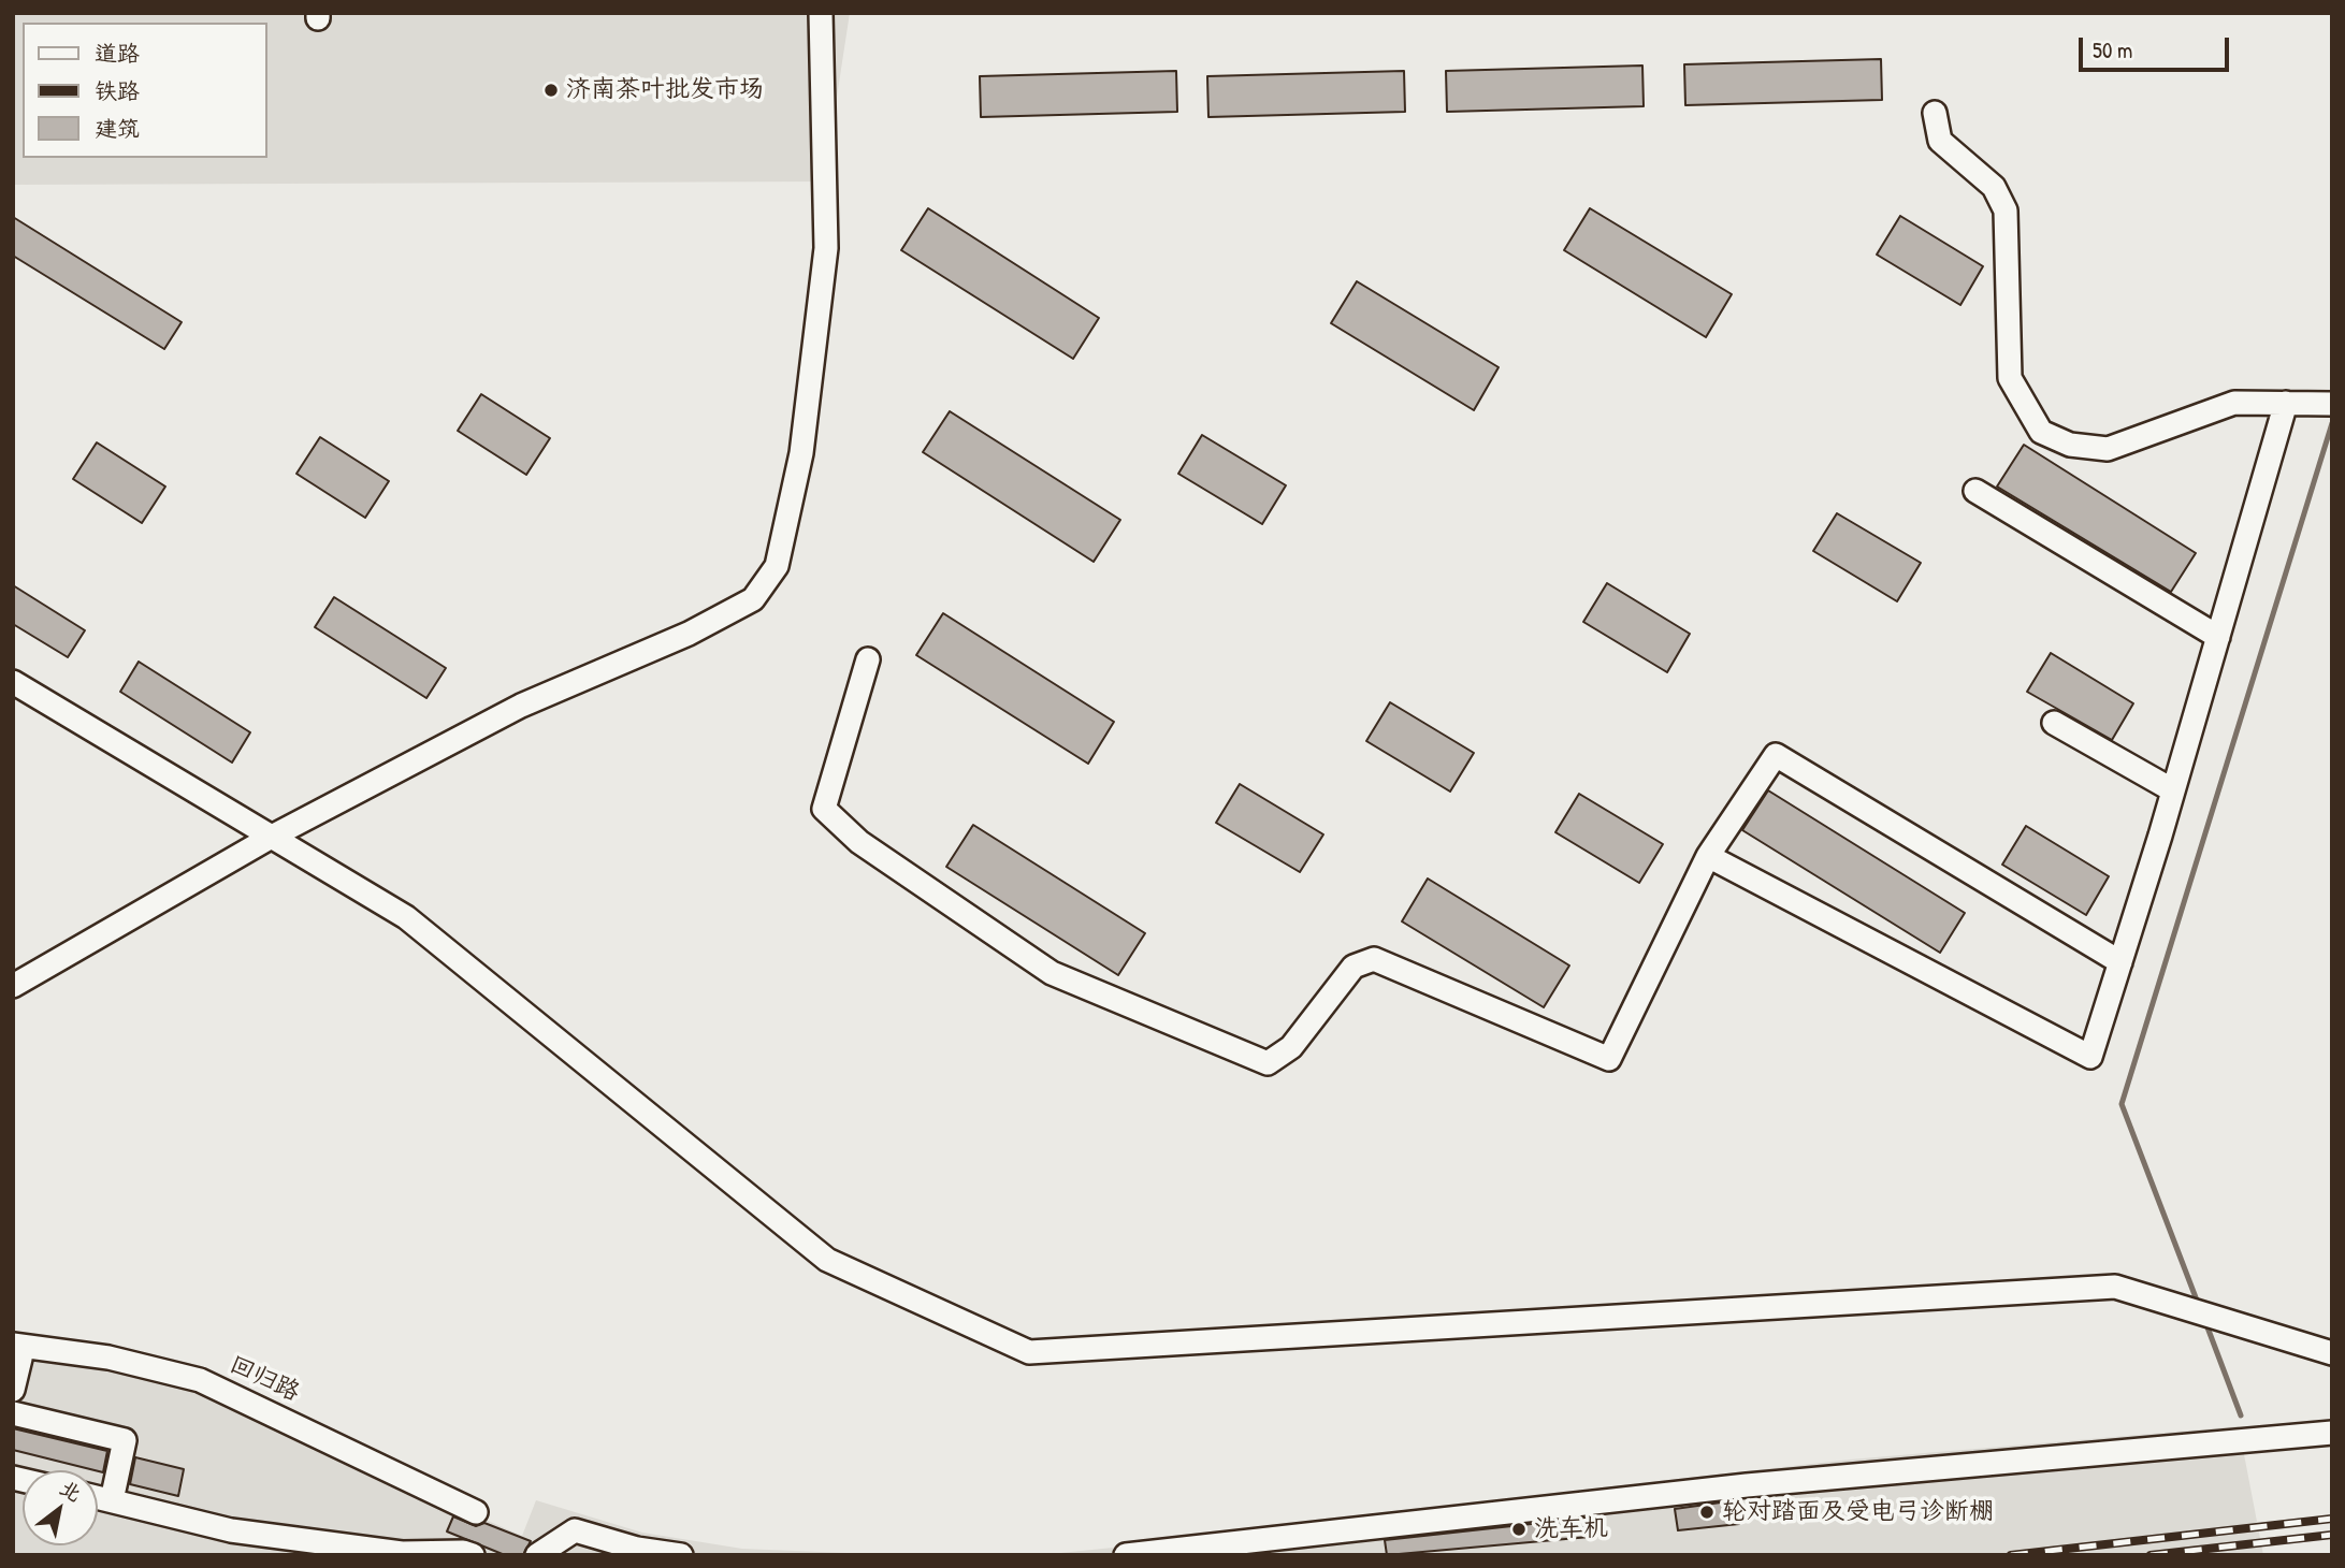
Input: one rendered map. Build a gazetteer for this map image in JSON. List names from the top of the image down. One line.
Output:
{"streets":{"street":["回归路"]},"places":["济南茶叶批发市场","轮对踏面及受电弓诊断棚","洗车机"],"legend":["道路","铁路","建筑"],"scale_bar":"50 m","north":"top right"}
